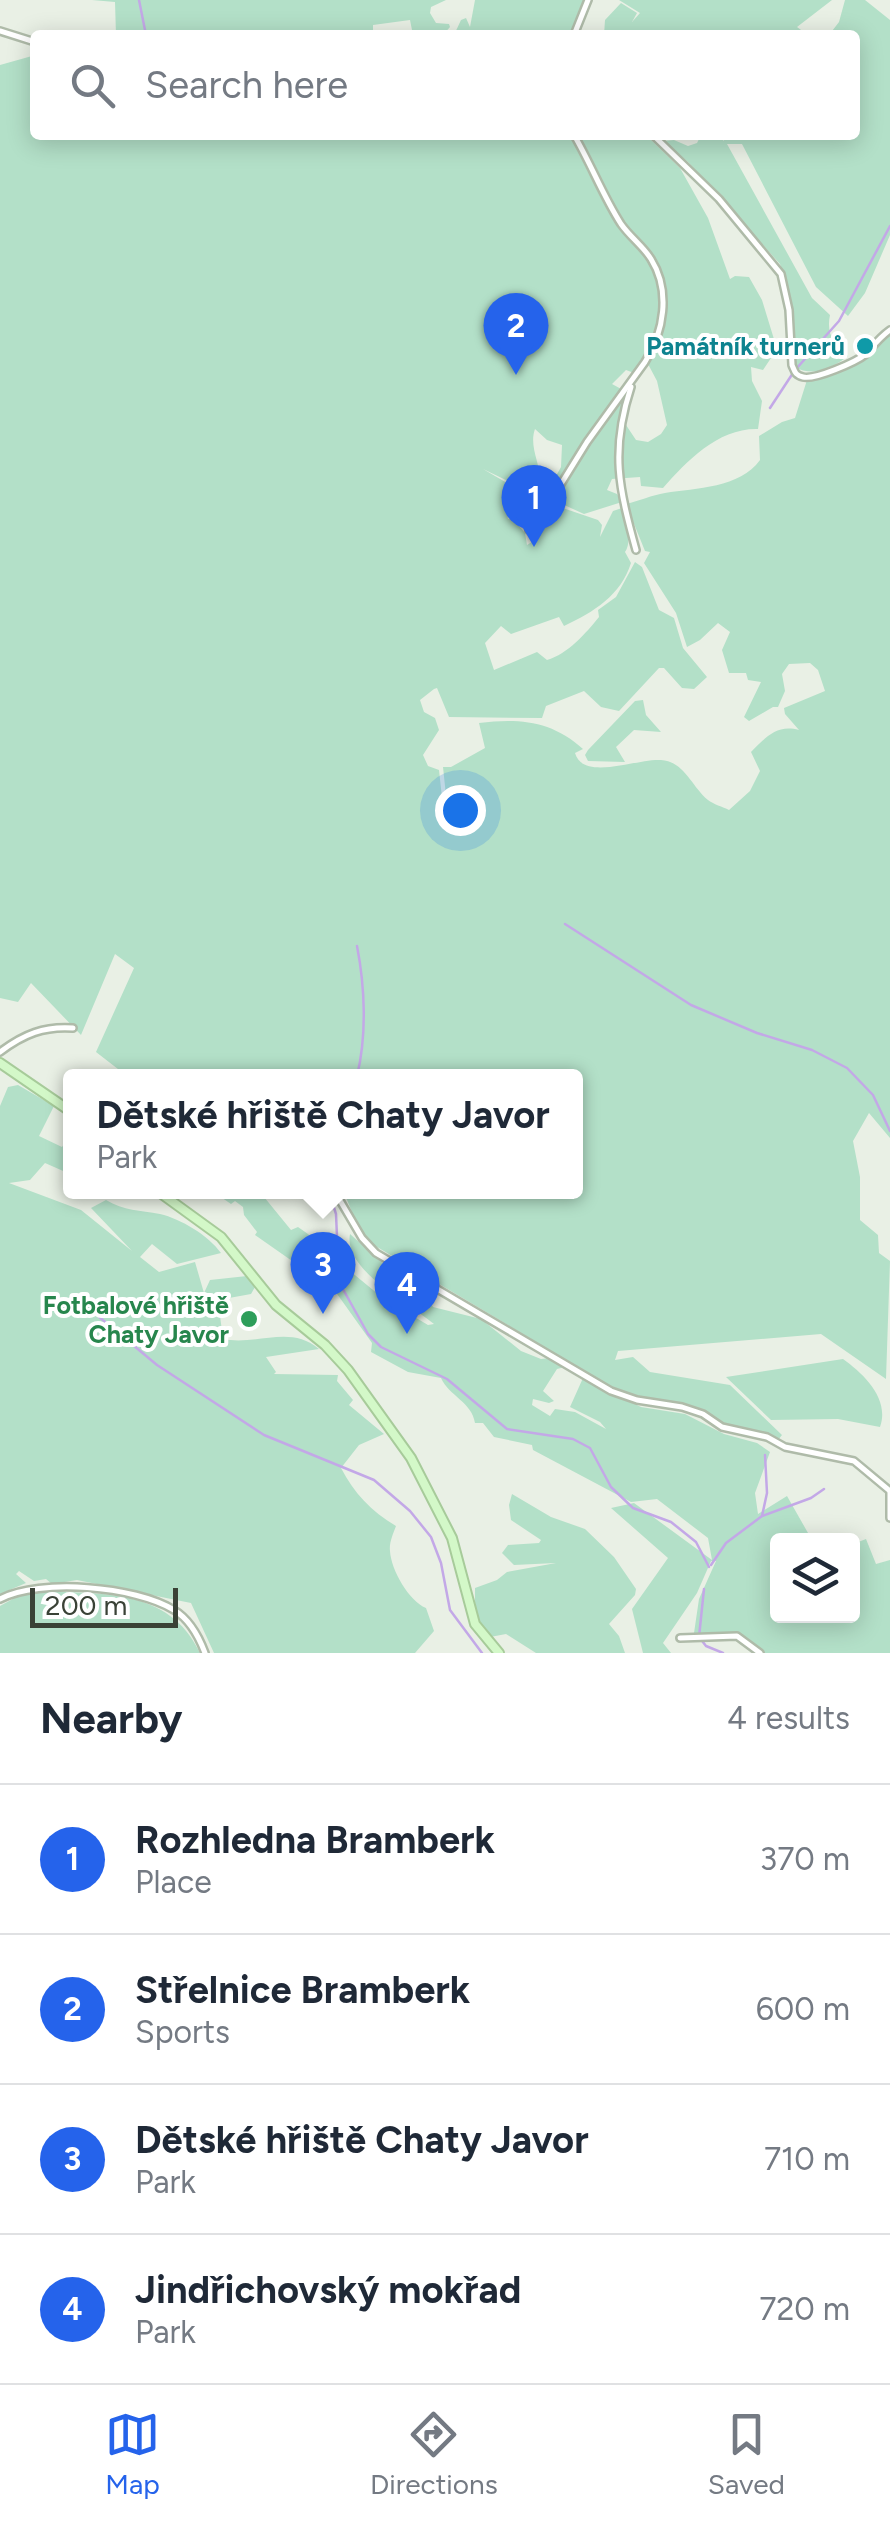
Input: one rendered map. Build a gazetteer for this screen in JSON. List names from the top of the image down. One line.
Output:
{"places":["Památník turnerů","Fotbalové hřiště Chaty Javor"],"scale_bar":"200 m","page":{"search":"Search here","pins":["2","1","3","4"],"popup":["Dětské hřiště Chaty Javor","Park"],"scale":"200 m","heading":["Nearby","4 results"],"list":[{"mark":"1","name":"Rozhledna Bramberk","note":"Place","value":"370 m"},{"mark":"2","name":"Střelnice Bramberk","note":"Sports","value":"600 m"},{"mark":"3","name":"Dětské hřiště Chaty Javor","note":"Park","value":"710 m"},{"mark":"4","name":"Jindřichovský mokřad","note":"Park","value":"720 m"}],"nav":["Map","Directions","Saved"]}}
